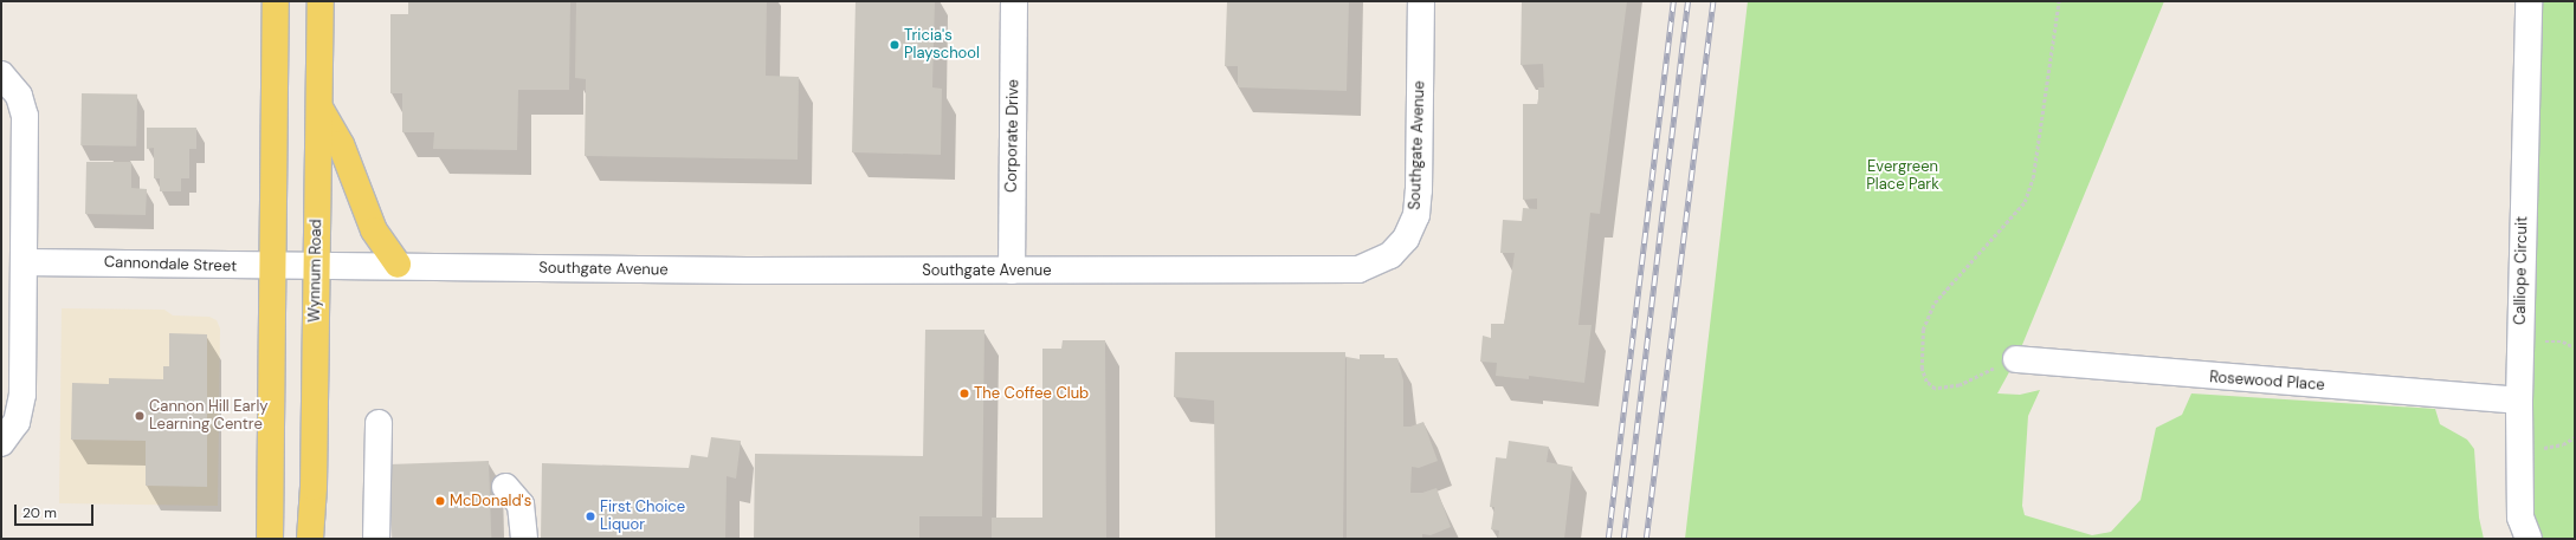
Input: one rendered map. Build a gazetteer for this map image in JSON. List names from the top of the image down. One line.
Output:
{"streets":{"main road":["Wynnum Road"],"street":["Corporate Drive","Southgate Avenue","Cannondale Street","Calliope Circuit","Rosewood Place"]},"crossings":[["Corporate Drive","Southgate Avenue"],["Southgate Avenue","Cannondale Street"],["Southgate Avenue","Wynnum Road"],["Cannondale Street","Wynnum Road"],["Calliope Circuit","Rosewood Place"]],"parks":["Evergreen Place Park"],"places":["Tricia's Playschool","The Coffee Club","Cannon Hill Early Learning Centre","McDonald's","First Choice Liquor"],"scale_bar":"20 m"}
